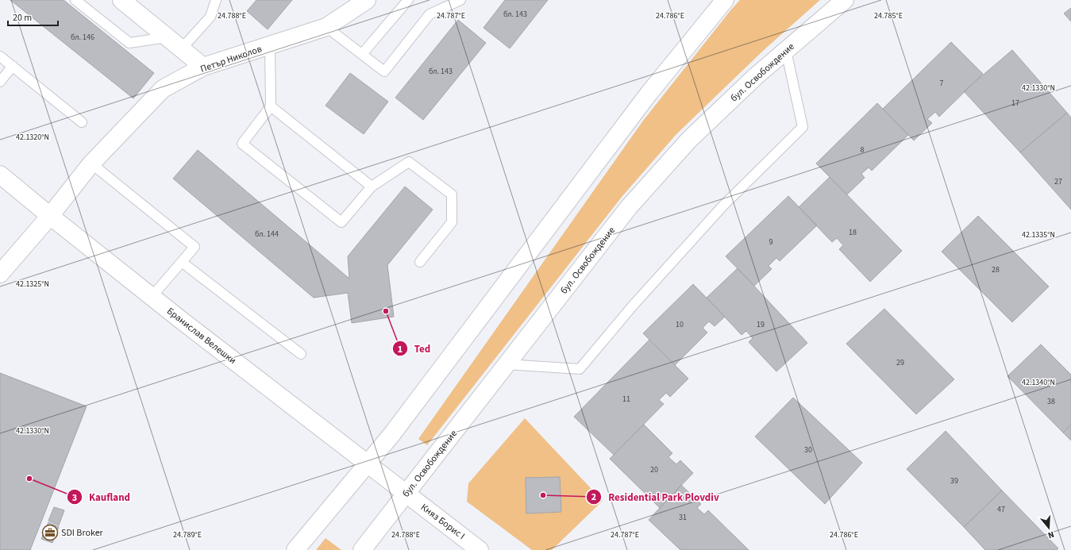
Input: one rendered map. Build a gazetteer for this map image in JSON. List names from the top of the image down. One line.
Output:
{"streets":{"main road":["Петър Николов","бул. Освобождение","Бранислав Велешки","Княз Борис I"]},"crossings":[["Петър Николов","Бранислав Велешки"],["бул. Освобождение","Бранислав Велешки"],["бул. Освобождение","Княз Борис I"],["Бранислав Велешки","Княз Борис I"]],"places":{"other":["Ted","Kaufland","Residential Park Plovdiv"],"office":["SDI Broker"]},"house_numbers":["бл. 143","бл. 146","бл. 143","7","17","8","27","18","бл. 144","9","28","10","19","29","11","38","30","20","39","47","31"],"scale_bar":"20 m","north":"bottom","coordinates":["24.788°E","24.787°E","24.786°E","24.785°E","42.1330°N","42.1320°N","42.1335°N","42.1325°N","42.1340°N","24.789°E"]}
